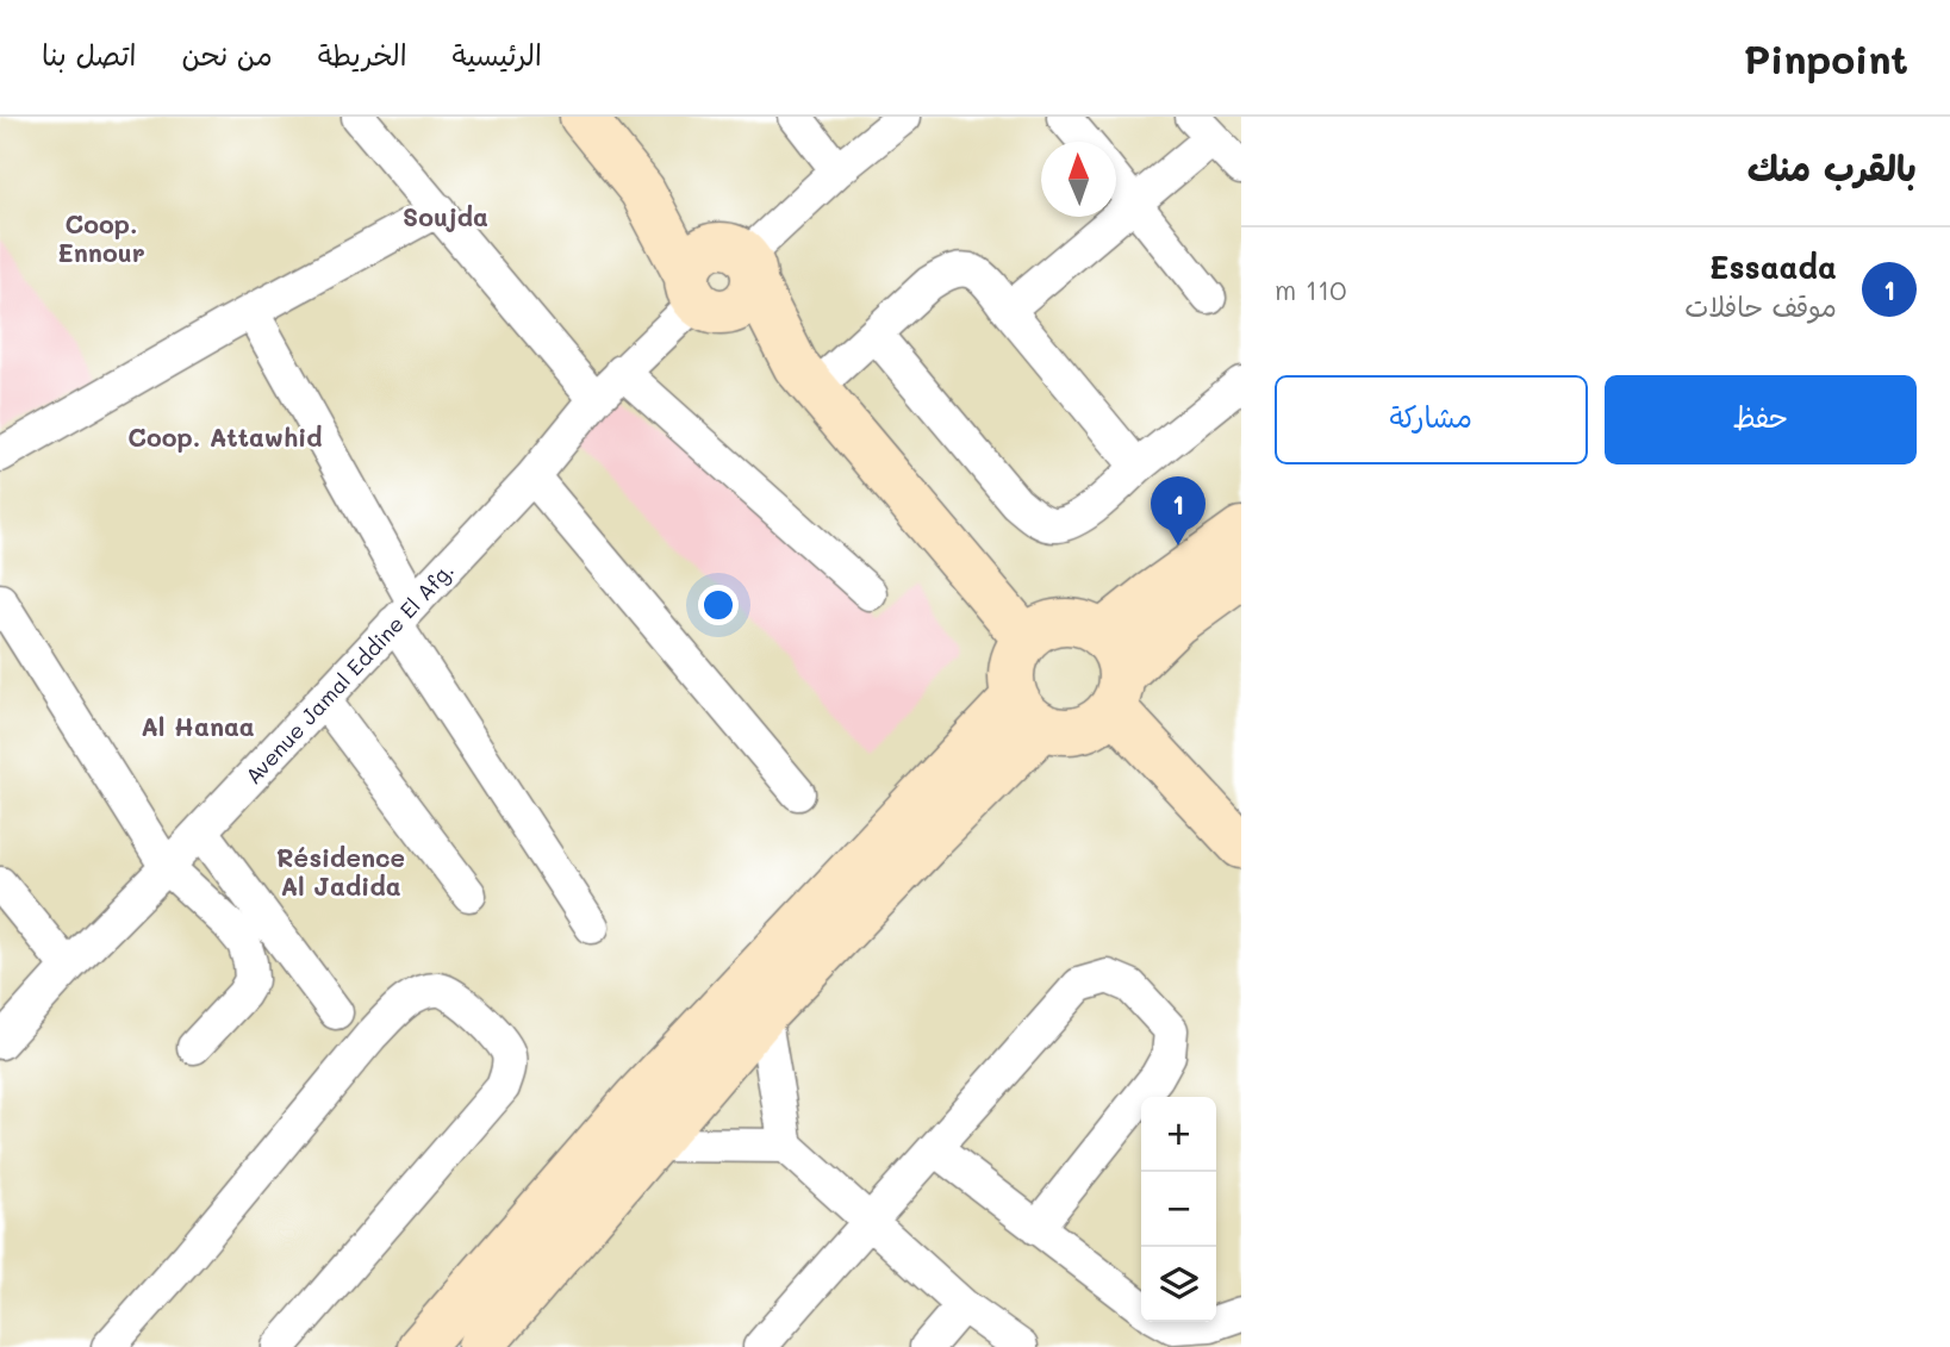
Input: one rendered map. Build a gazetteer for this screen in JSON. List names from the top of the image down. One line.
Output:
{"streets":{"street":["Avenue Jamal Eddine El Afg."]},"districts":["Soujda","Coop. Ennour","Coop. Attawhid","Al Hanaa","Résidence Al Jadida"],"north":"top","page":{"header":"Pinpoint","nav":["الرئيسية","الخريطة","من نحن","اتصل بنا"],"heading":"بالقرب منك","list":[{"mark":"1","name":"Essaada","note":"موقف حافلات","value":"110 m"}],"buttons":["حفظ","مشاركة"],"pins":"1","map_buttons":["+","−"]}}
